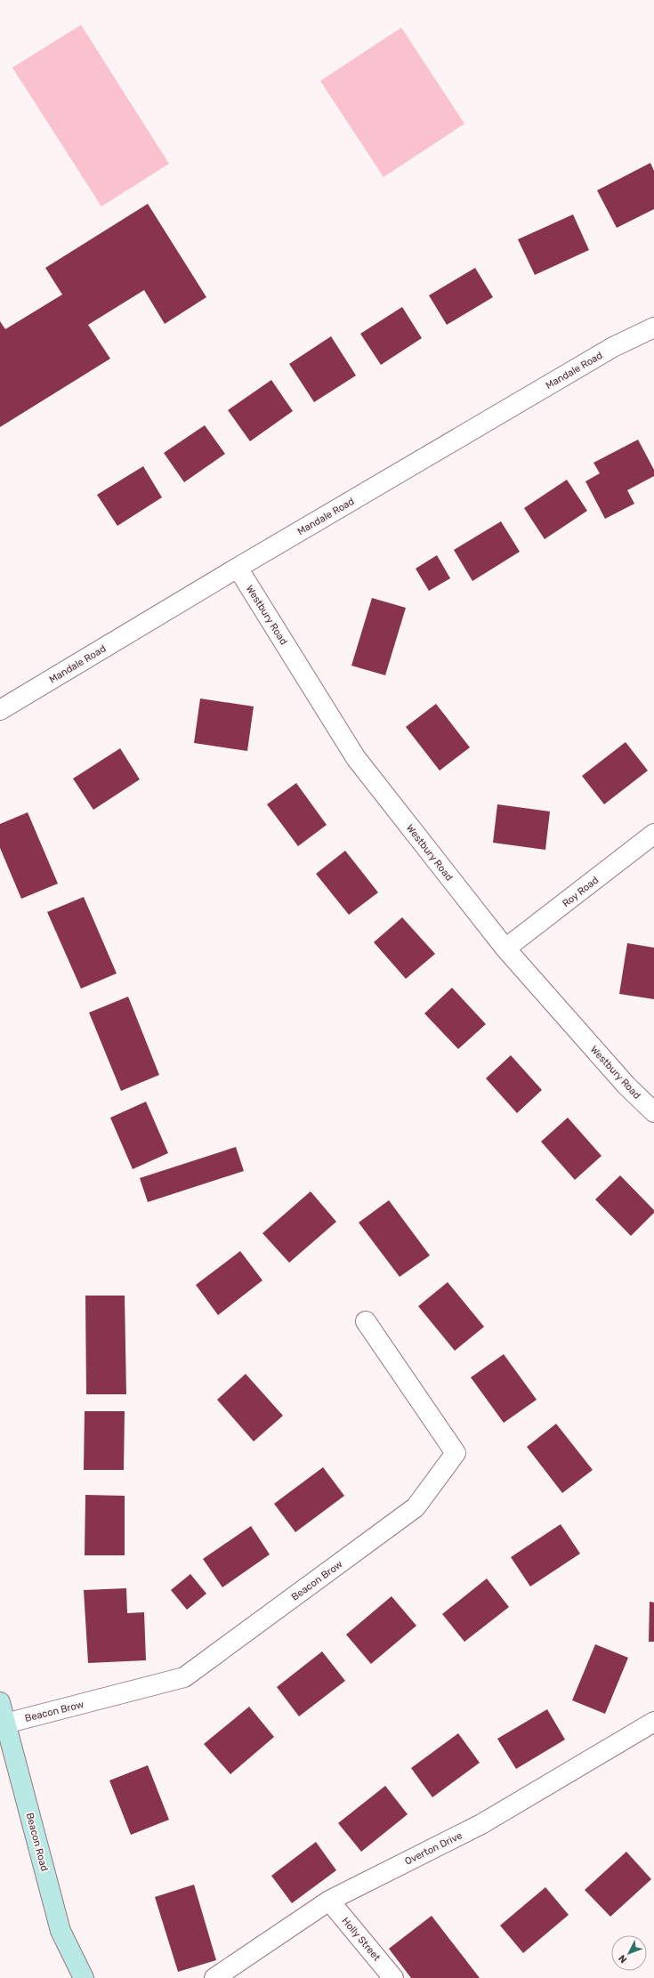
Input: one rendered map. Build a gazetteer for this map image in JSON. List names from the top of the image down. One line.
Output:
{"streets":{"main road":["Beacon Road"],"street":["Mandale Road","Westbury Road","Roy Road","Beacon Brow","Overton Drive","Holly Street"]},"crossings":[["Mandale Road","Westbury Road"],["Westbury Road","Roy Road"],["Beacon Brow","Beacon Road"],["Overton Drive","Holly Street"]],"north":"bottom left"}
